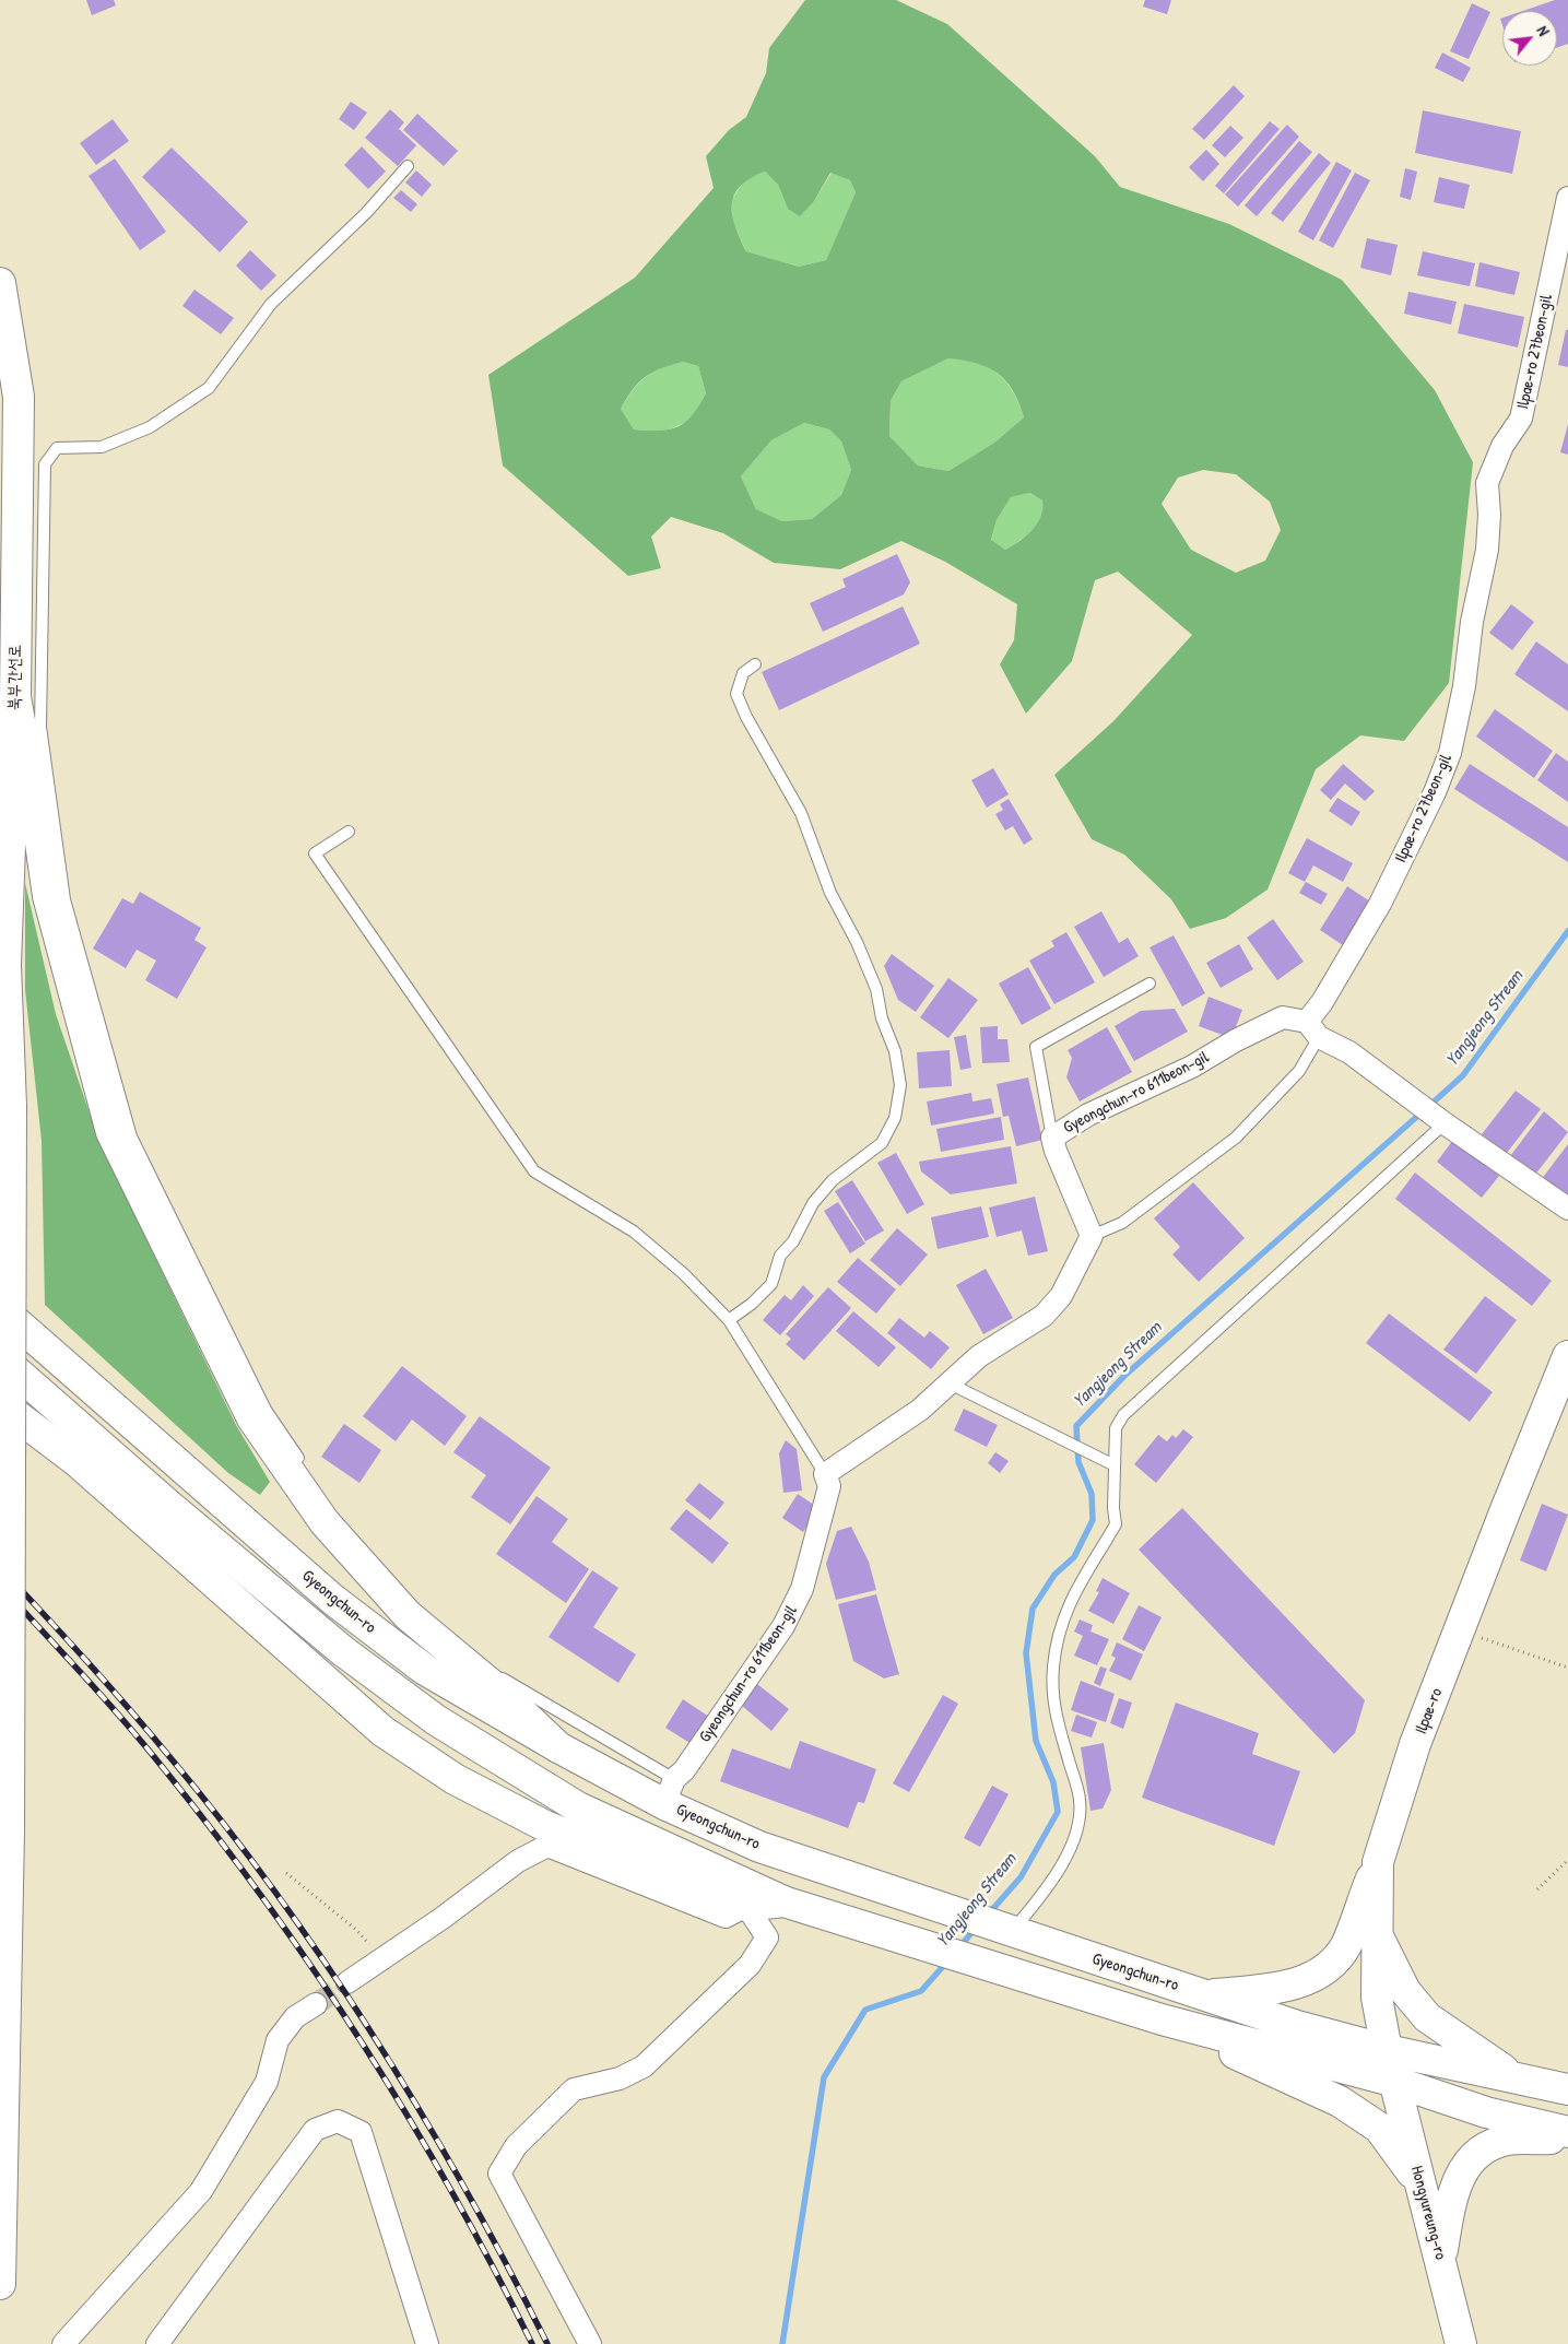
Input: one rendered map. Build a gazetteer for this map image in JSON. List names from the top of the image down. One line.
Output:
{"streets":{"main road":["북부간선로","Gyeongchun-ro","Ilpae-ro","Hongyureung-ro"],"street":["Ilpae-ro 27beon-gil","Gyeongchun-ro 611beon-gil"]},"crossings":[["Ilpae-ro 27beon-gil","Gyeongchun-ro 611beon-gil"],["Gyeongchun-ro 611beon-gil","Gyeongchun-ro"],["Gyeongchun-ro","Ilpae-ro"],["Gyeongchun-ro","Hongyureung-ro"],["Ilpae-ro","Hongyureung-ro"]],"water":["Yangjeong Stream"],"north":"top right"}
